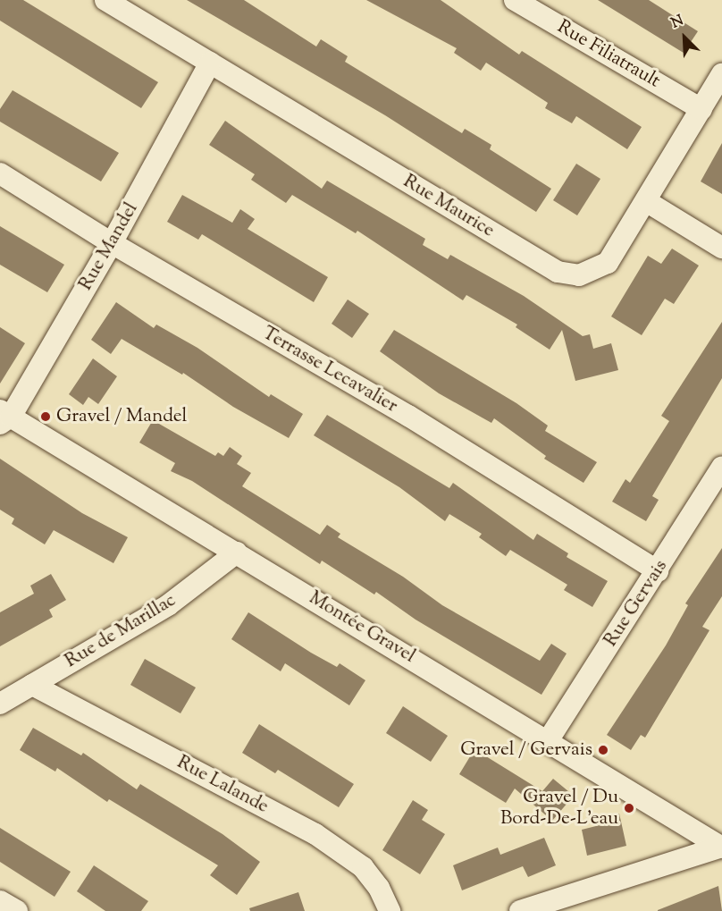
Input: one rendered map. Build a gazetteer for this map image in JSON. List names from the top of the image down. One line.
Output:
{"streets":{"street":["Rue Filiatrault","Rue Maurice","Rue Mandel","Terrasse Lecavalier","Rue Gervais","Montée Gravel","Rue de Marillac","Rue Lalande"]},"crossings":[["Rue Filiatrault","Rue Maurice"],["Rue Maurice","Rue Mandel"],["Rue Mandel","Terrasse Lecavalier"],["Rue Mandel","Montée Gravel"],["Terrasse Lecavalier","Rue Gervais"],["Rue Gervais","Montée Gravel"],["Montée Gravel","Rue de Marillac"],["Rue de Marillac","Rue Lalande"]],"places":["Gravel / Mandel","Gravel / Gervais","Gravel / Du Bord-De-L'eau"],"north":"top left"}
